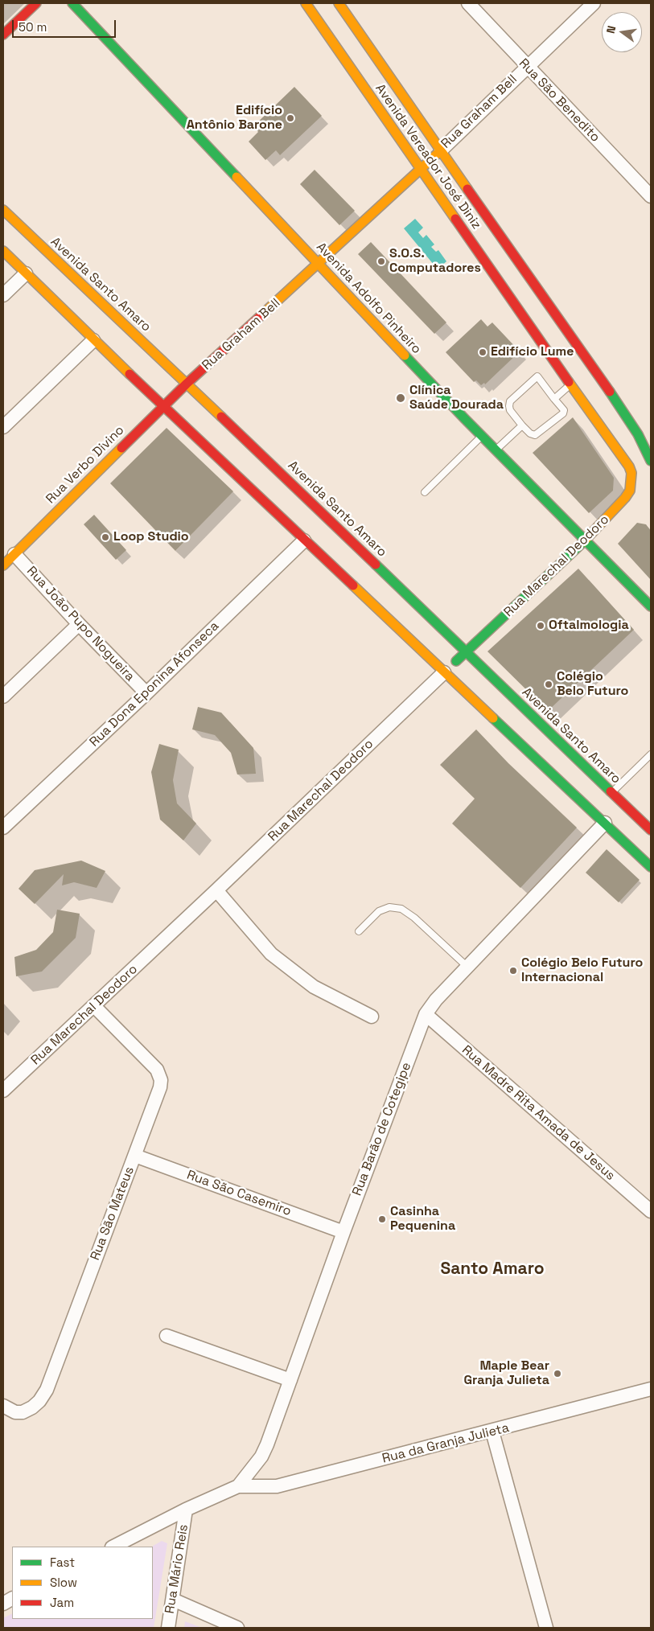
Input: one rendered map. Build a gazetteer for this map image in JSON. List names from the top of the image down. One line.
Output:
{"streets":{"main road":["Rua Graham Bell","Avenida Vereador José Diniz","Avenida Santo Amaro","Avenida Adolfo Pinheiro","Rua Verbo Divino","Rua Marechal Deodoro"],"street":["Rua São Benedito","Rua João Pupo Nogueira","Rua Dona Eponina Afonseca","Rua Madre Rita Amada de Jesus","Rua Barão de Cotegipe","Rua São Casemiro","Rua São Mateus","Rua da Granja Julieta","Rua Mário Reis"]},"crossings":[["Rua São Benedito","Rua Graham Bell"],["Rua Graham Bell","Avenida Vereador José Diniz"],["Rua Graham Bell","Avenida Santo Amaro"],["Rua Graham Bell","Avenida Adolfo Pinheiro"],["Rua Graham Bell","Rua Verbo Divino"],["Avenida Vereador José Diniz","Rua Marechal Deodoro"],["Avenida Santo Amaro","Rua Verbo Divino"],["Avenida Santo Amaro","Rua Marechal Deodoro"],["Avenida Adolfo Pinheiro","Rua Marechal Deodoro"],["Rua Verbo Divino","Rua João Pupo Nogueira"],["Rua Marechal Deodoro","Rua São Mateus"],["Rua João Pupo Nogueira","Rua Dona Eponina Afonseca"],["Rua Madre Rita Amada de Jesus","Rua Barão de Cotegipe"],["Rua Barão de Cotegipe","Rua São Casemiro"],["Rua Barão de Cotegipe","Rua da Granja Julieta"],["Rua São Casemiro","Rua São Mateus"]],"districts":["Santo Amaro"],"places":["Edifício Antônio Barone","S.O.S. Computadores","Edifício Lume","Clínica Saúde Dourada","Loop Studio","Oftalmologia","Colégio Belo Futuro","Colégio Belo Futuro Internacional","Casinha Pequenina","Maple Bear Granja Julieta"],"legend":["Fast","Slow","Jam"],"scale_bar":"50 m","north":"left"}
